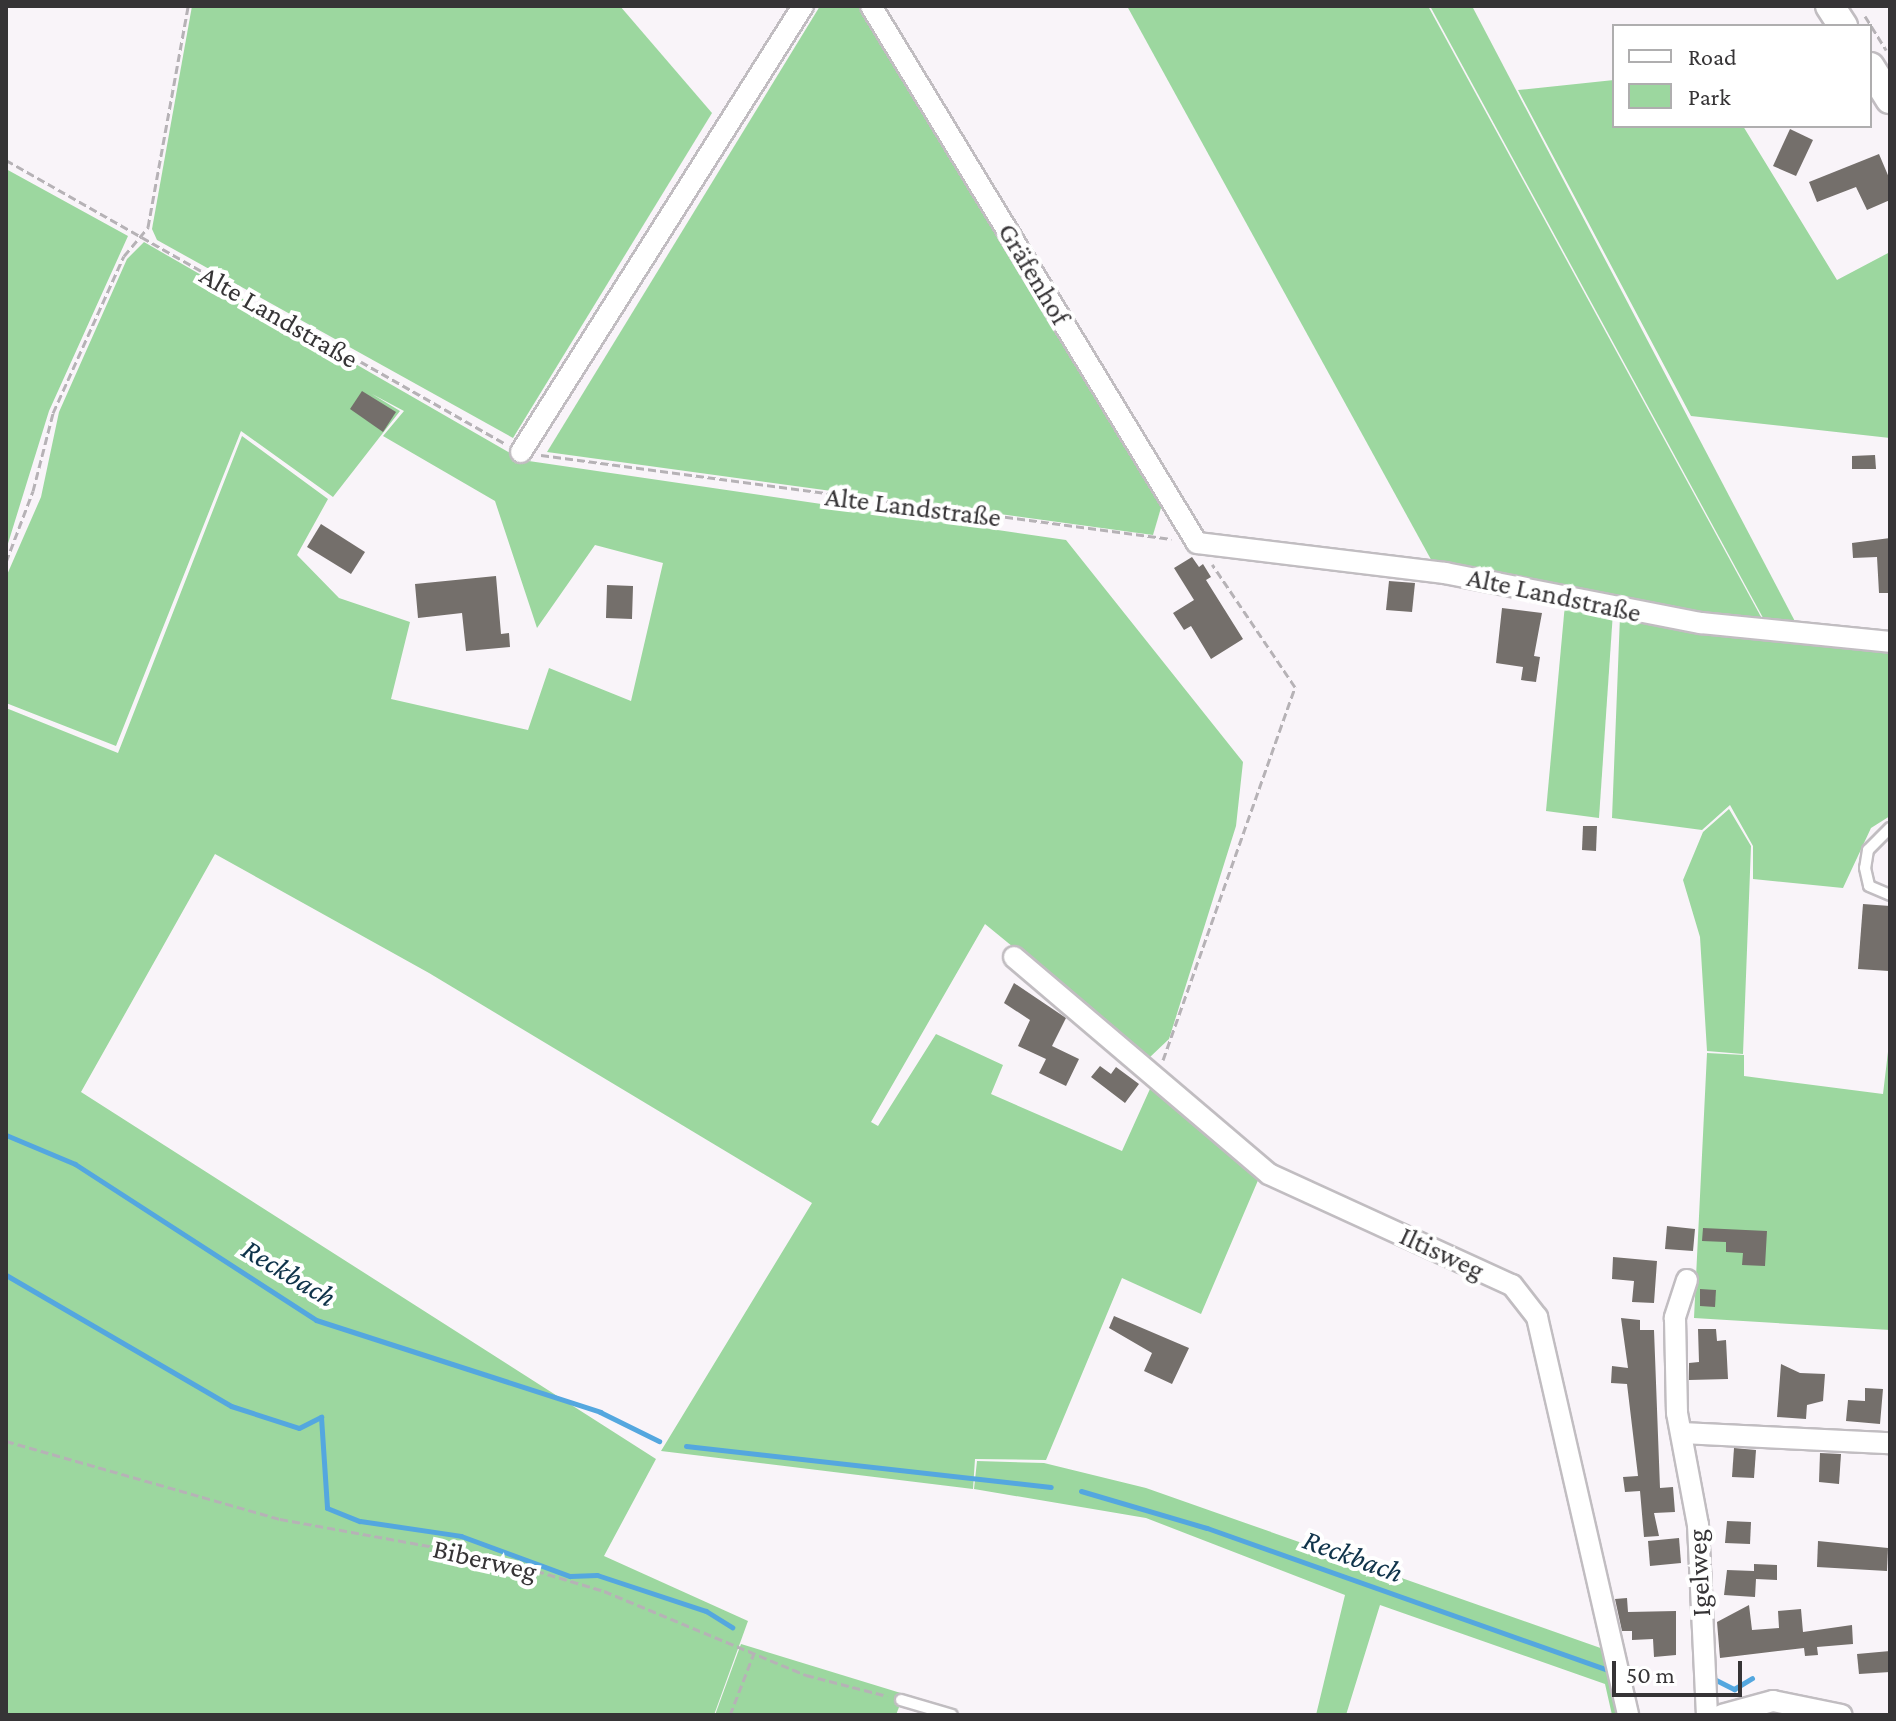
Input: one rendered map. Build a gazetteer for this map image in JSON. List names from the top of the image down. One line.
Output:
{"streets":{"street":["Gräfenhof","Alte Landstraße","Iltisweg","Igelweg"],"path":["Biberweg"]},"crossings":[["Gräfenhof","Alte Landstraße"]],"water":["Reckbach"],"legend":["Road","Park"],"scale_bar":"50 m"}
